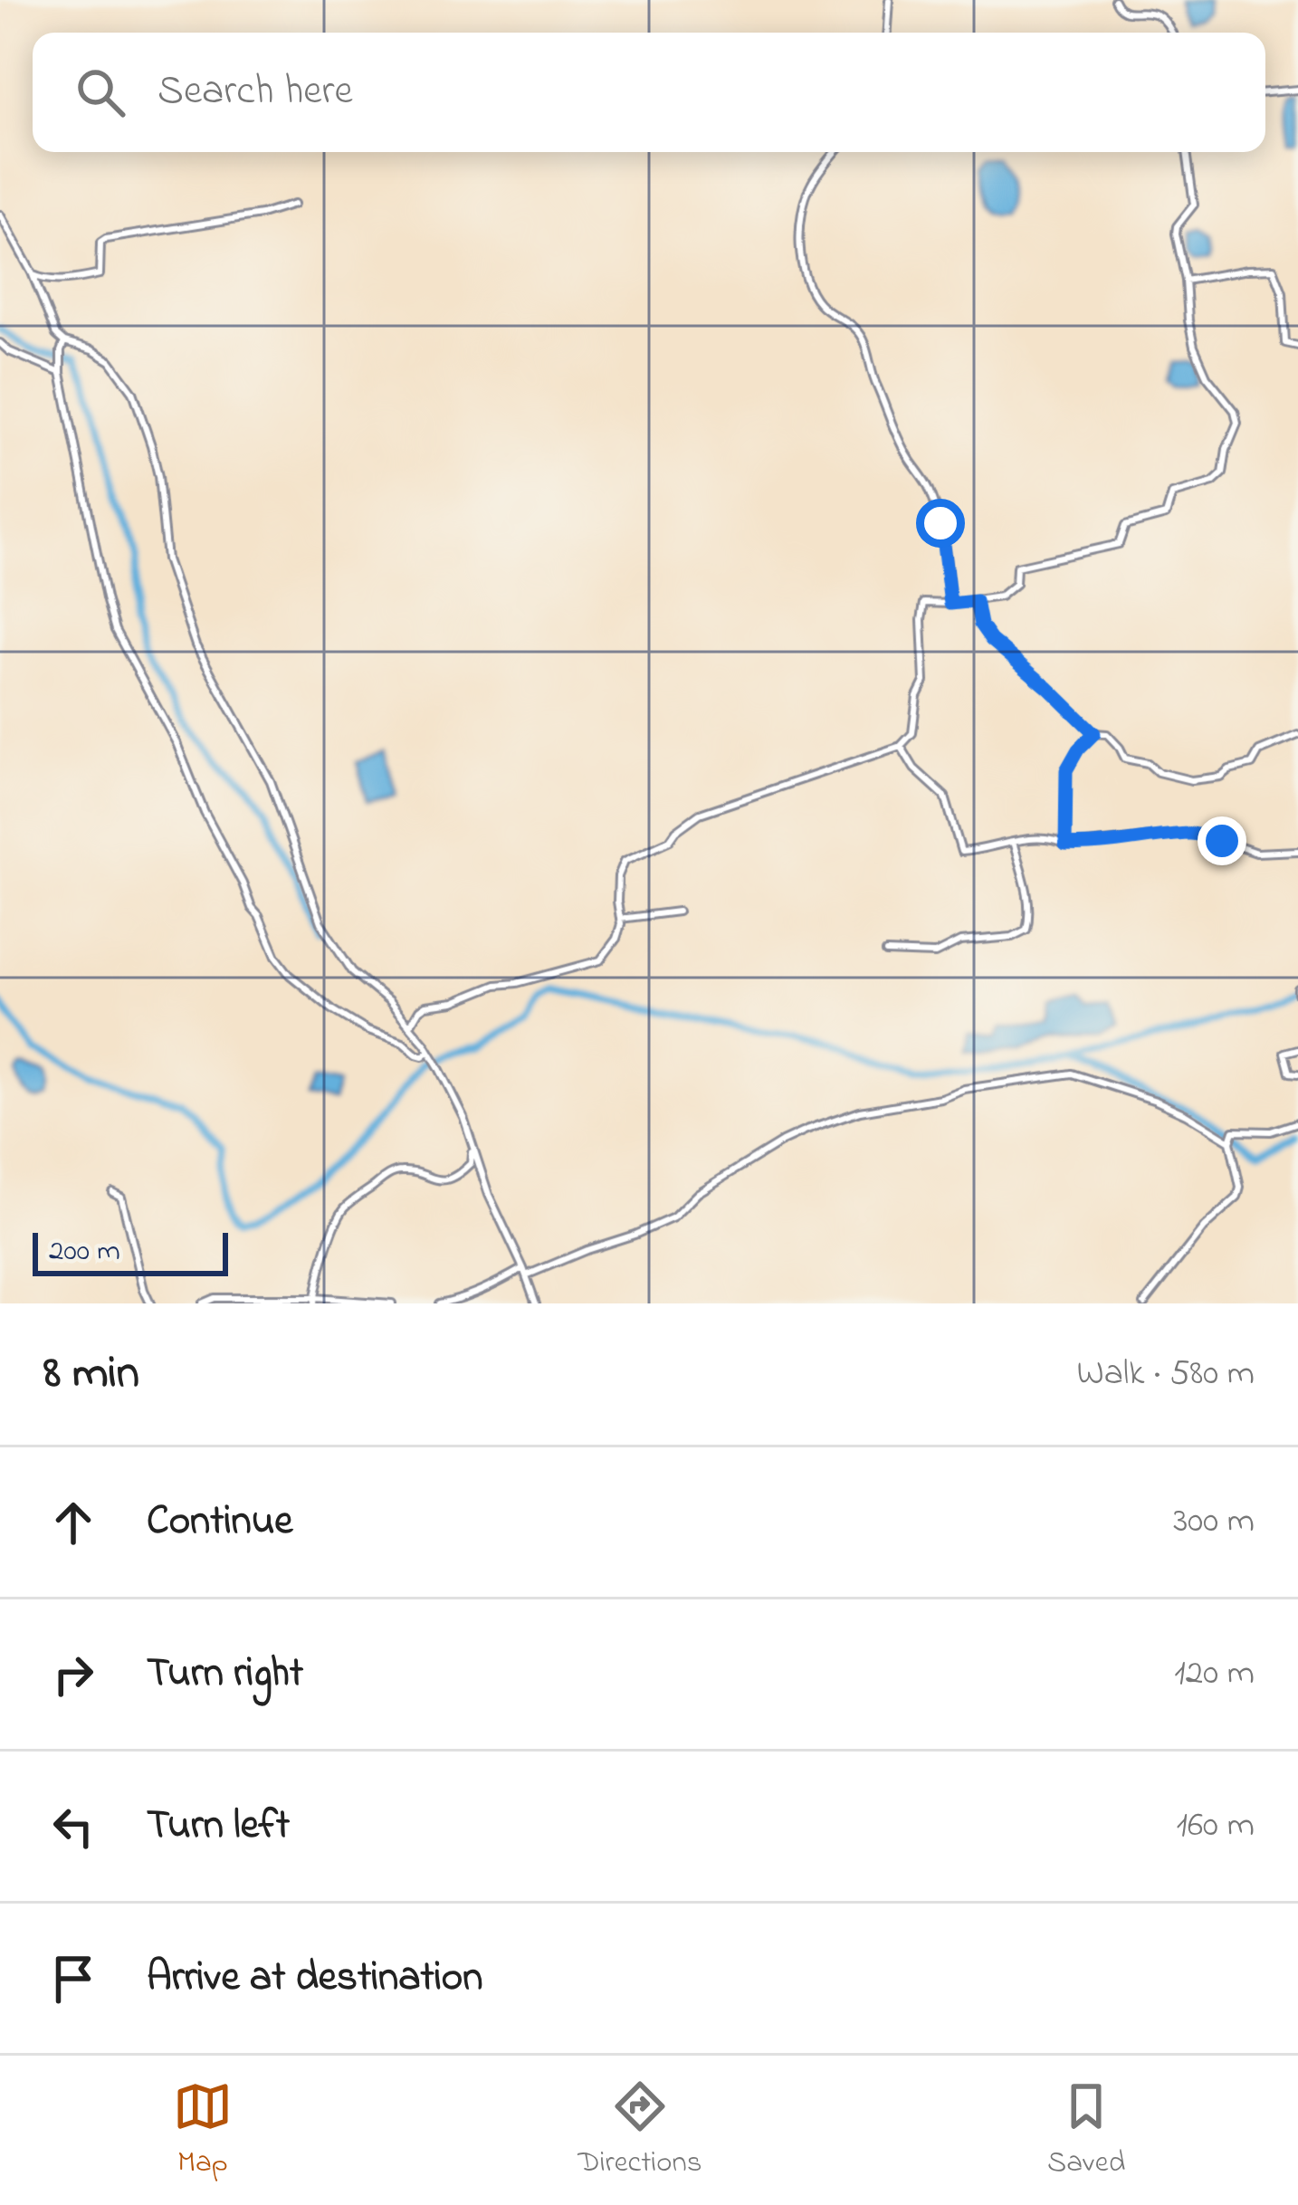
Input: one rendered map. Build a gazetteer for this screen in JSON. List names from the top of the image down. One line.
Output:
{"scale_bar":"200 m","page":{"search":"Search here","scale":"200 m","heading":["8 min","Walk · 580 m"],"list":[["Continue","300 m"],["Turn right","120 m"],["Turn left","160 m"],"Arrive at destination"],"nav":["Map","Directions","Saved"]}}
